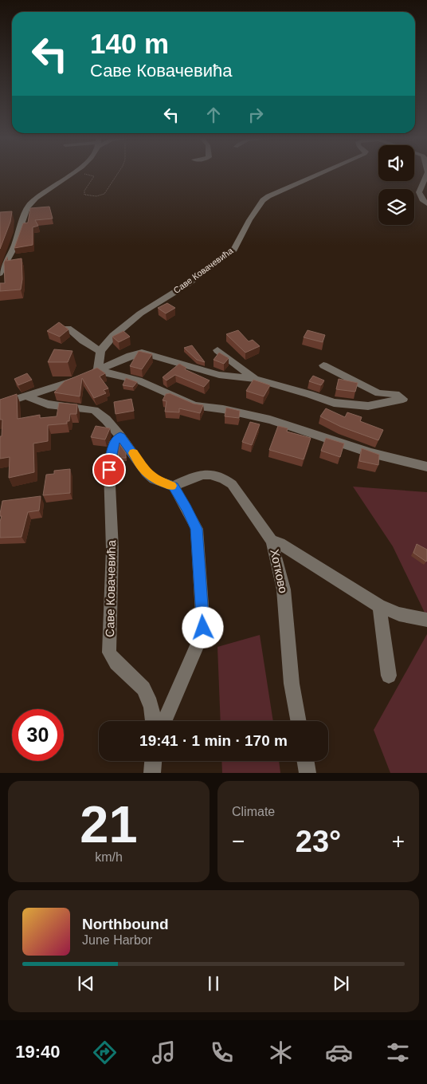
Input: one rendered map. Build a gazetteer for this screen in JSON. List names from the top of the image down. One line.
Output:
{"streets":{"street":["Саве Ковачевића","Хотково"]},"page":{"turn":["140 m","Саве Ковачевића"],"limit":"30","trip":"19:41 · 1 min · 170 m","tile":[["21","km/h"],"Climate"],"heat":["−","23°","+"],"song":["Northbound","June Harbor"],"tabs":"19:40"}}
